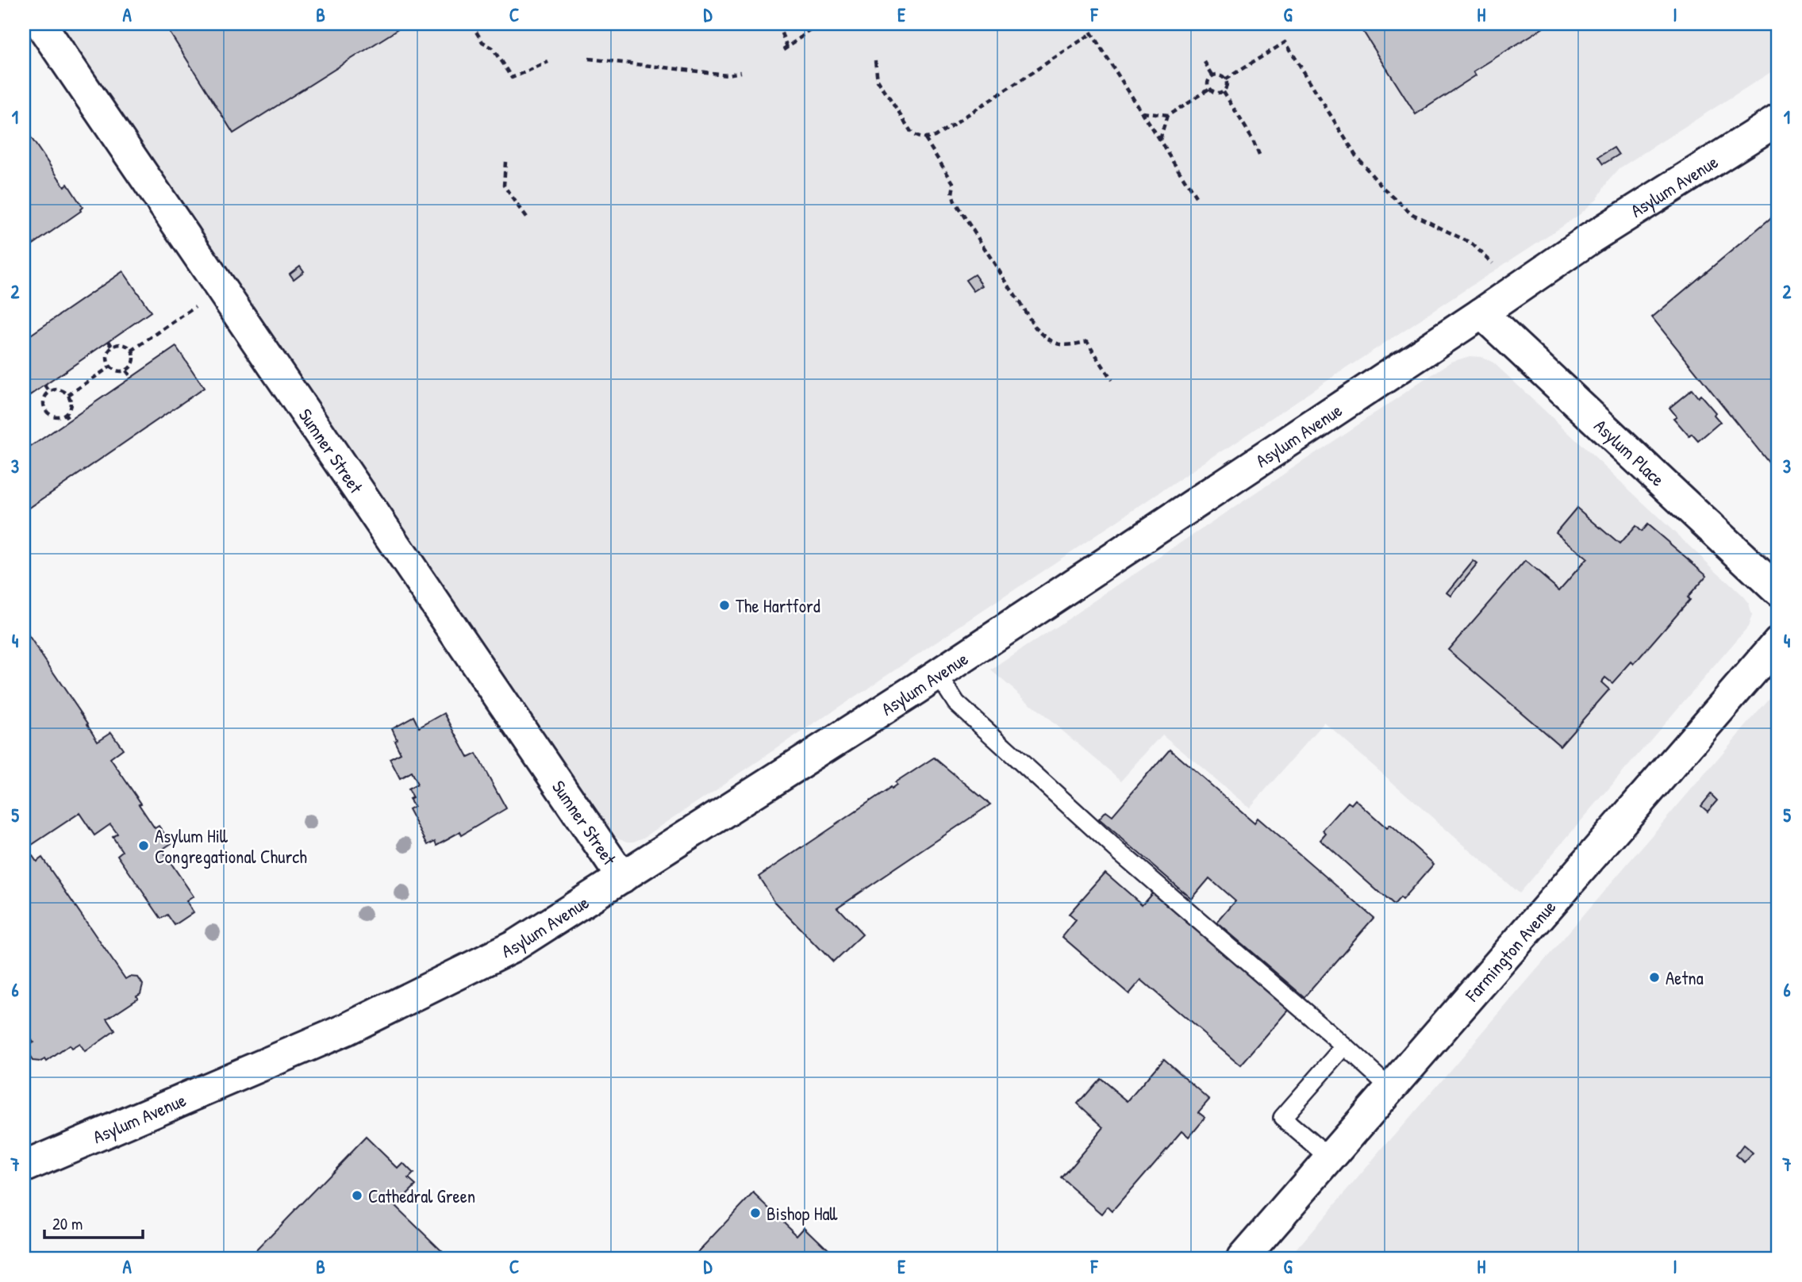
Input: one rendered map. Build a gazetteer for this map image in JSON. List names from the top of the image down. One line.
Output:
{"streets":{"main road":["Asylum Avenue","Sumner Street","Asylum Place","Farmington Avenue"]},"crossings":[["Asylum Avenue","Sumner Street"],["Asylum Avenue","Asylum Place"]],"places":["The Hartford","Asylum Hill Congregational Church","Aetna","Cathedral Green","Bishop Hall"],"scale_bar":"20 m","grid":{"columns":["A","B","C","D","E","F","G","H","I"],"rows":["1","2","3","4","5","6","7"]}}
